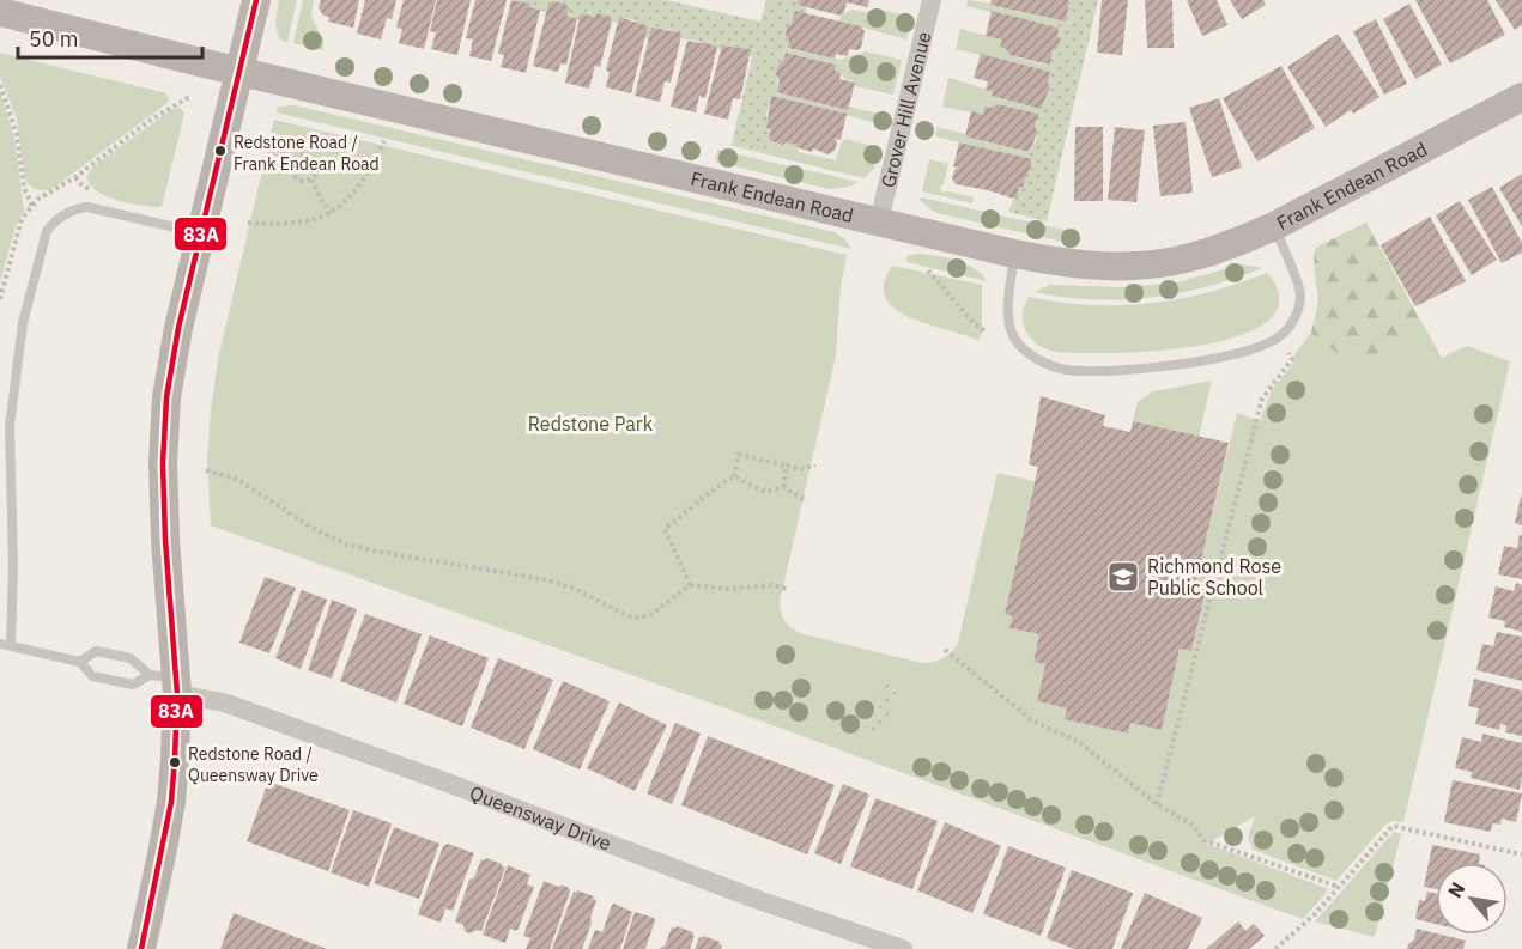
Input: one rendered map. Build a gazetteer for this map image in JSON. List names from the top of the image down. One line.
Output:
{"streets":{"street":["Grover Hill Avenue","Frank Endean Road","Queensway Drive"]},"crossings":[["Grover Hill Avenue","Frank Endean Road"]],"parks":["Redstone Park"],"places":{"other":["Redstone Road / Frank Endean Road","Redstone Road / Queensway Drive"],"school or university":["Richmond Rose Public School"]},"lines":["transit line 83A"],"scale_bar":"50 m","north":"top left"}
